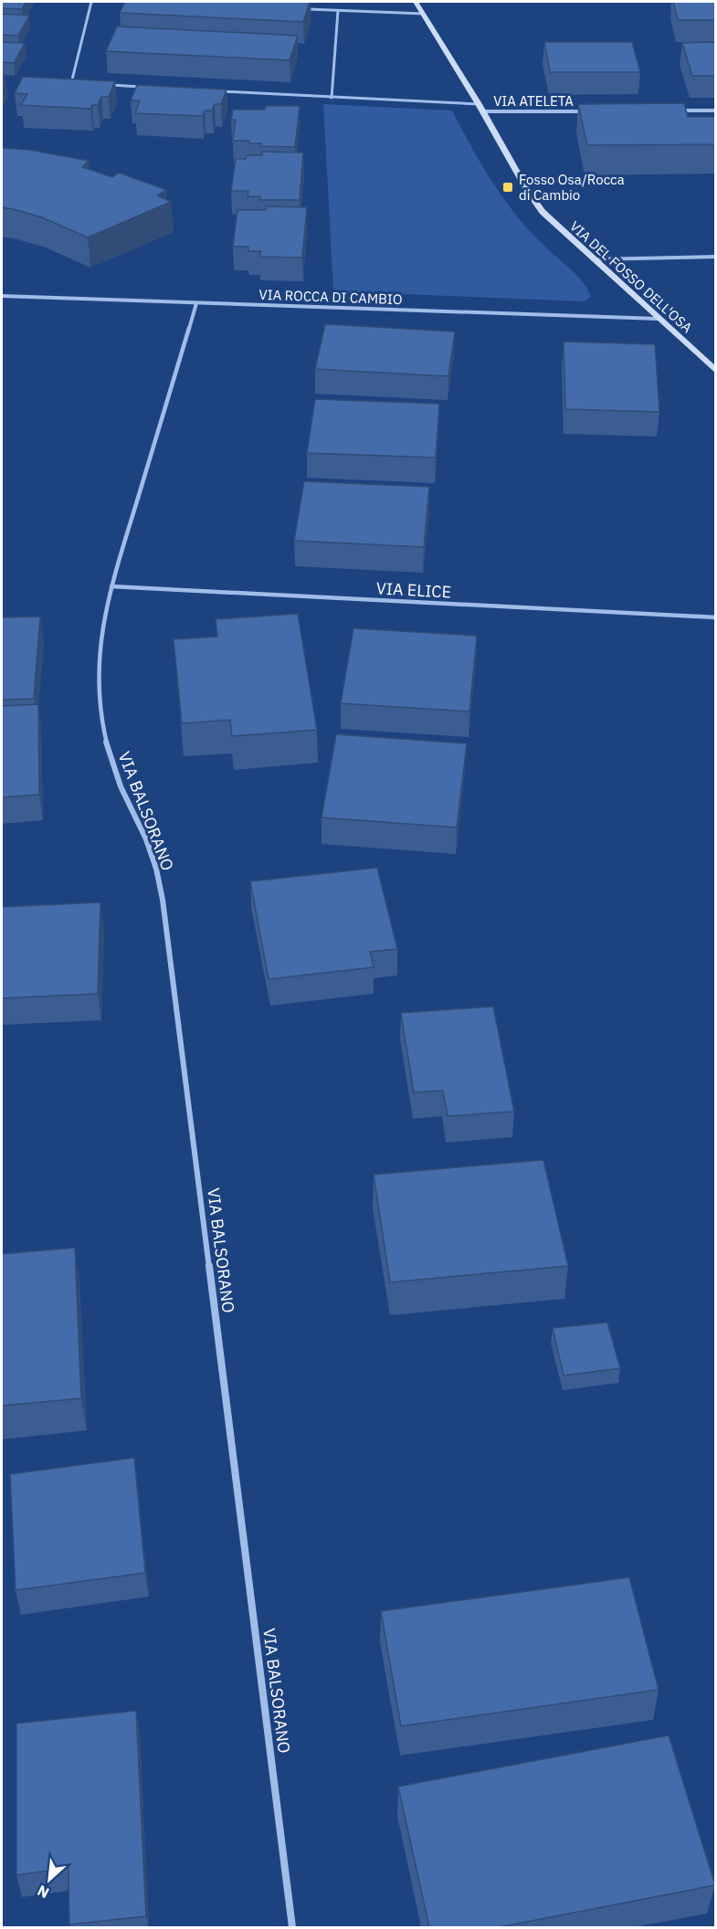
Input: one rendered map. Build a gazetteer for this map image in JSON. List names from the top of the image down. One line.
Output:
{"streets":{"street":["VIA ATELETA","VIA DEL FOSSO DELL'OSA","VIA ROCCA DI CAMBIO","VIA ELICE","VIA BALSORANO"]},"crossings":[["VIA ATELETA","VIA DEL FOSSO DELL'OSA"],["VIA DEL FOSSO DELL'OSA","VIA ROCCA DI CAMBIO"],["VIA ROCCA DI CAMBIO","VIA BALSORANO"],["VIA ELICE","VIA BALSORANO"]],"places":{"transit":["Fosso Osa/Rocca di Cambio"]},"north":"bottom left"}
